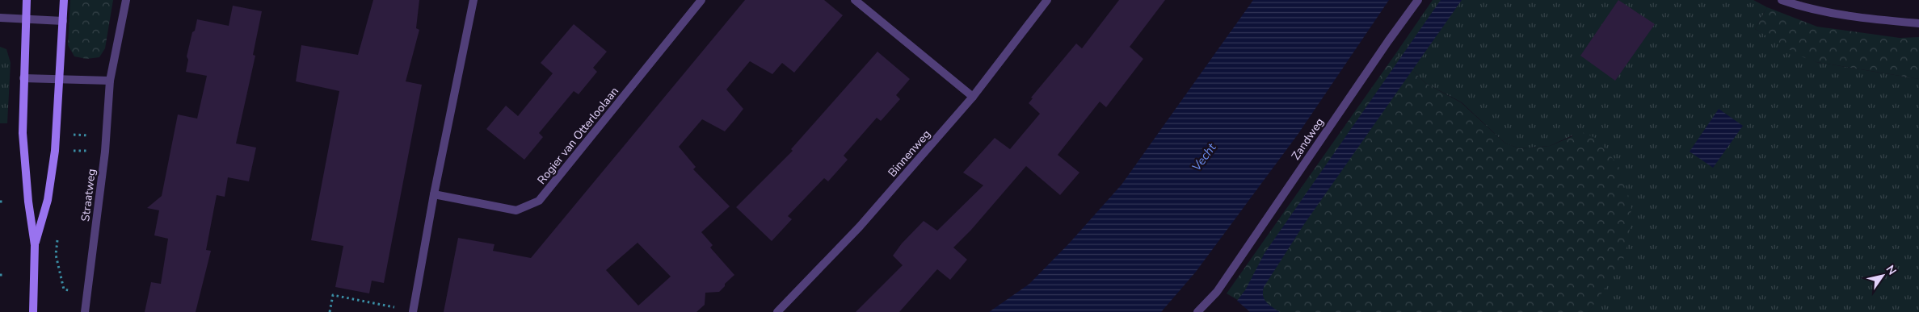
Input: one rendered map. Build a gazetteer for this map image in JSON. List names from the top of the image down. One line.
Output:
{"streets":{"street":["Rogier van Otterloolaan","Zandweg","Binnenweg","Straatweg"]},"water":["Vecht"],"north":"top right"}
